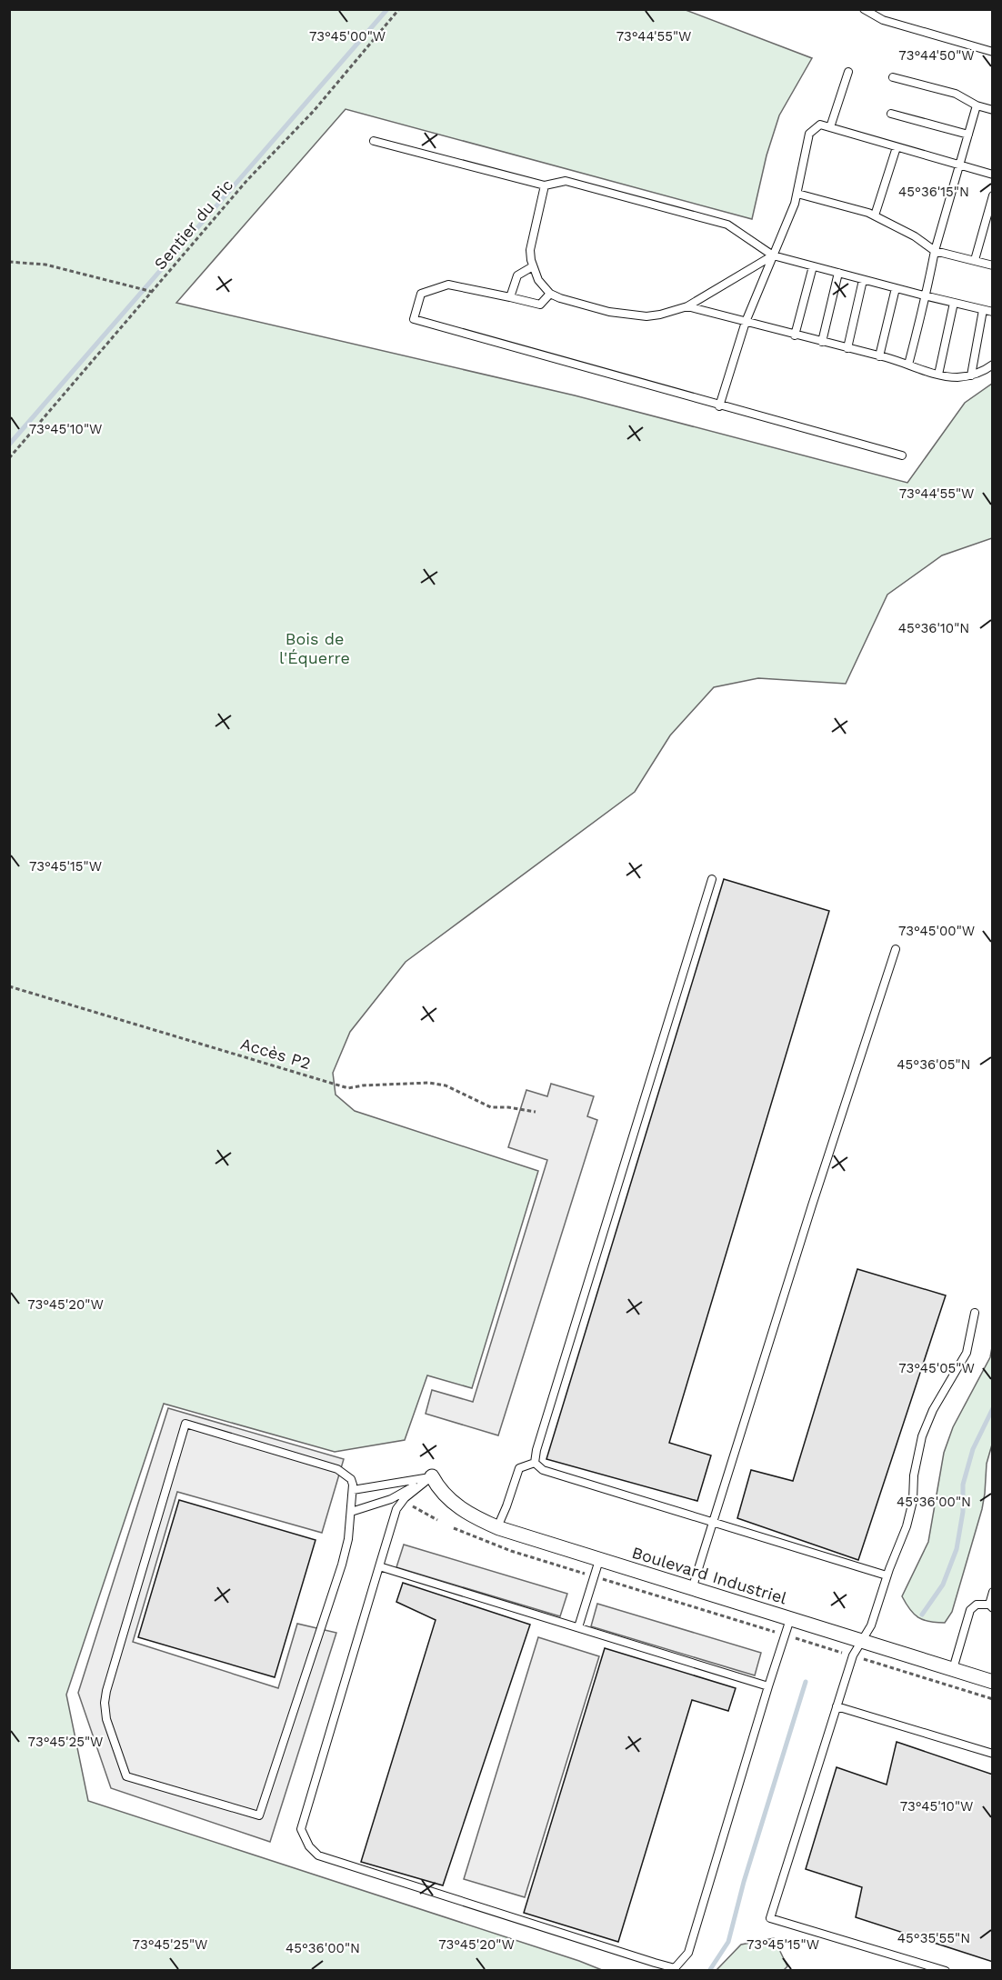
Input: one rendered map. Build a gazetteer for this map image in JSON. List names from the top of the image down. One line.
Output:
{"streets":{"street":["Boulevard Industriel"],"path":["Sentier du Pic","Accès P2"]},"parks":["Bois de l'Équerre"],"coordinates":["73°45'00\"W","73°44'55\"W","73°44'50\"W","45°36'15\"N","73°45'10\"W","45°36'10\"N","73°45'15\"W","45°36'05\"N","73°45'20\"W","73°45'05\"W","45°36'00\"N","73°45'25\"W","45°35'55\"N"]}
